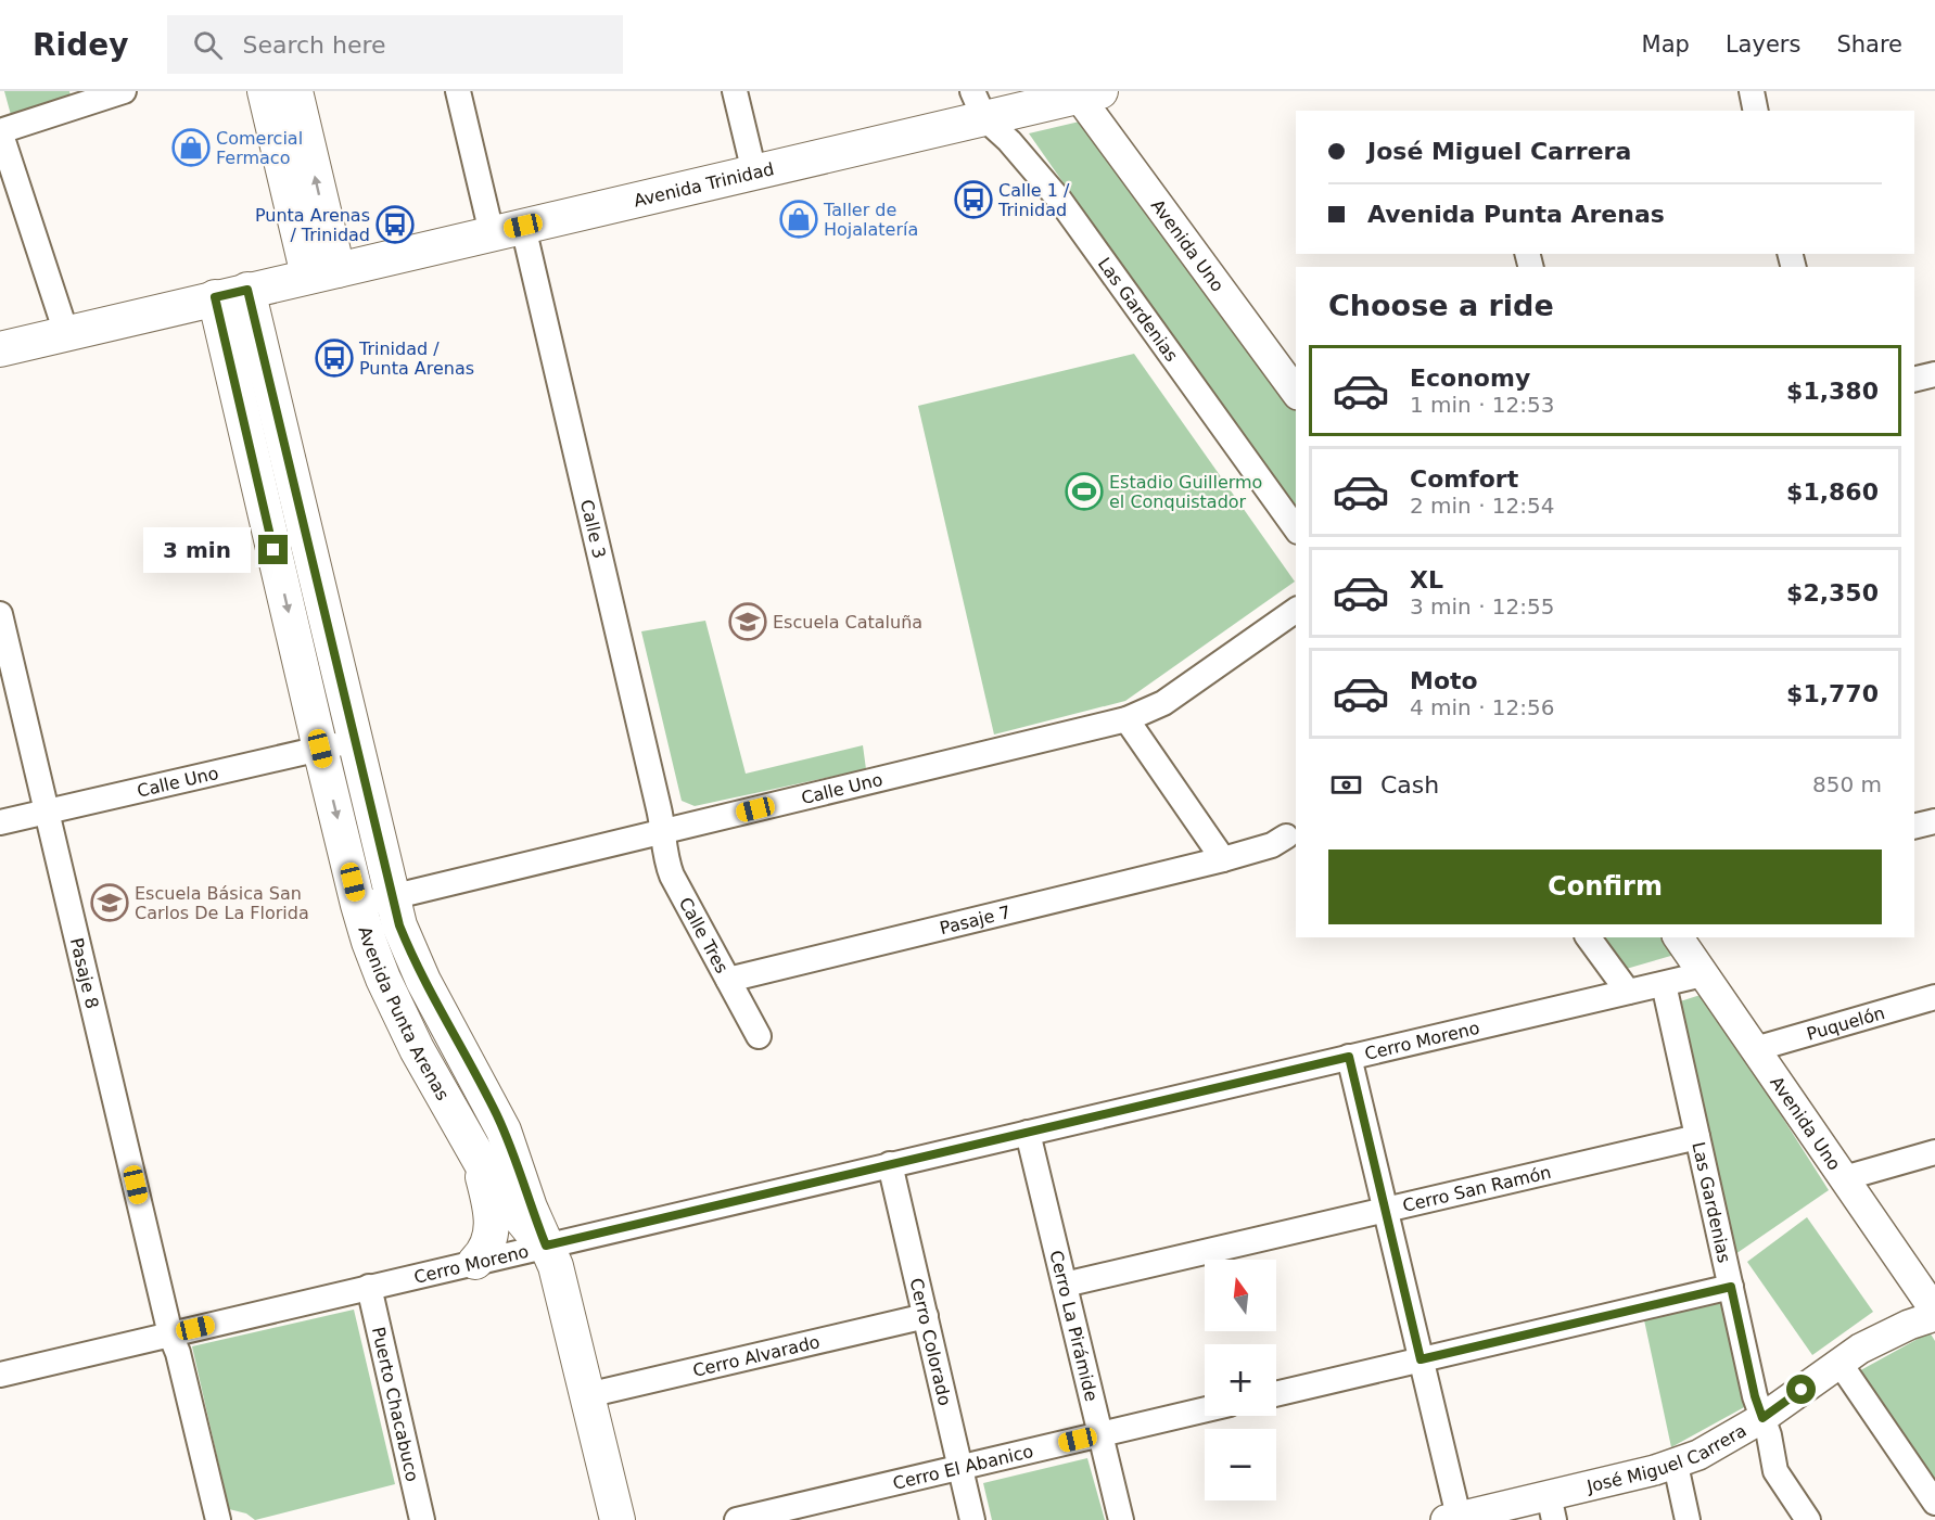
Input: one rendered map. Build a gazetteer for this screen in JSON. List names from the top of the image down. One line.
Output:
{"streets":{"main road":["Avenida Trinidad","Avenida Punta Arenas"],"street":["Avenida Uno","Las Gardenias","Calle 3","Calle Uno","Pasaje 7","Calle Tres","Pasaje 8","Puquelón","Cerro Moreno","Cerro San Ramón","Cerro La Pirámide","Cerro Colorado","Cerro Alvarado","Puerto Chacabuco","José Miguel Carrera","Cerro El Abanico"]},"crossings":[["Avenida Trinidad","Avenida Uno"],["Avenida Trinidad","Las Gardenias"],["Avenida Trinidad","Calle 3"],["Avenida Trinidad","Avenida Punta Arenas"],["Avenida Uno","Puquelón"],["Avenida Uno","Cerro Moreno"],["Las Gardenias","Cerro Moreno"],["Las Gardenias","Cerro San Ramón"],["Las Gardenias","José Miguel Carrera"],["Calle 3","Calle Uno"],["Calle 3","Calle Tres"],["Calle Uno","Calle Tres"],["Calle Uno","Pasaje 8"],["Calle Uno","Avenida Punta Arenas"],["Pasaje 7","Calle Tres"],["Pasaje 8","Cerro Moreno"],["Avenida Punta Arenas","Cerro Moreno"],["Avenida Punta Arenas","Cerro Alvarado"],["Cerro Moreno","Cerro La Pirámide"],["Cerro Moreno","Cerro Colorado"],["Cerro Moreno","Puerto Chacabuco"],["Cerro San Ramón","Cerro La Pirámide"],["Cerro La Pirámide","Cerro El Abanico"],["Cerro Colorado","Cerro Alvarado"],["Cerro Colorado","Cerro El Abanico"]],"places":{"shop":["Comercial Fermaco","Taller de Hojalatería"],"bus stop":["Calle 1 / Trinidad","Punta Arenas / Trinidad","Trinidad / Punta Arenas"],"sports":["Estadio Guillermo el Conquistador"],"school or university":["Escuela Cataluña","Escuela Básica San Carlos De La Florida"]},"north":"top","page":{"header":"Ridey","search":"Search here","nav":["Map","Layers","Share"],"banner":["José Miguel Carrera","Avenida Punta Arenas"],"heading":"Choose a ride","list":[{"name":"Economy","note":"1 min · 12:53","value":"$1,380"},{"name":"Comfort","note":"2 min · 12:54","value":"$1,860"},{"name":"XL","note":"3 min · 12:55","value":"$2,350"},{"name":"Moto","note":"4 min · 12:56","value":"$1,770"}],"bubble":"3 min","pay":["Cash","850 m"],"buttons":"Confirm","map_buttons":["+","−"]}}
